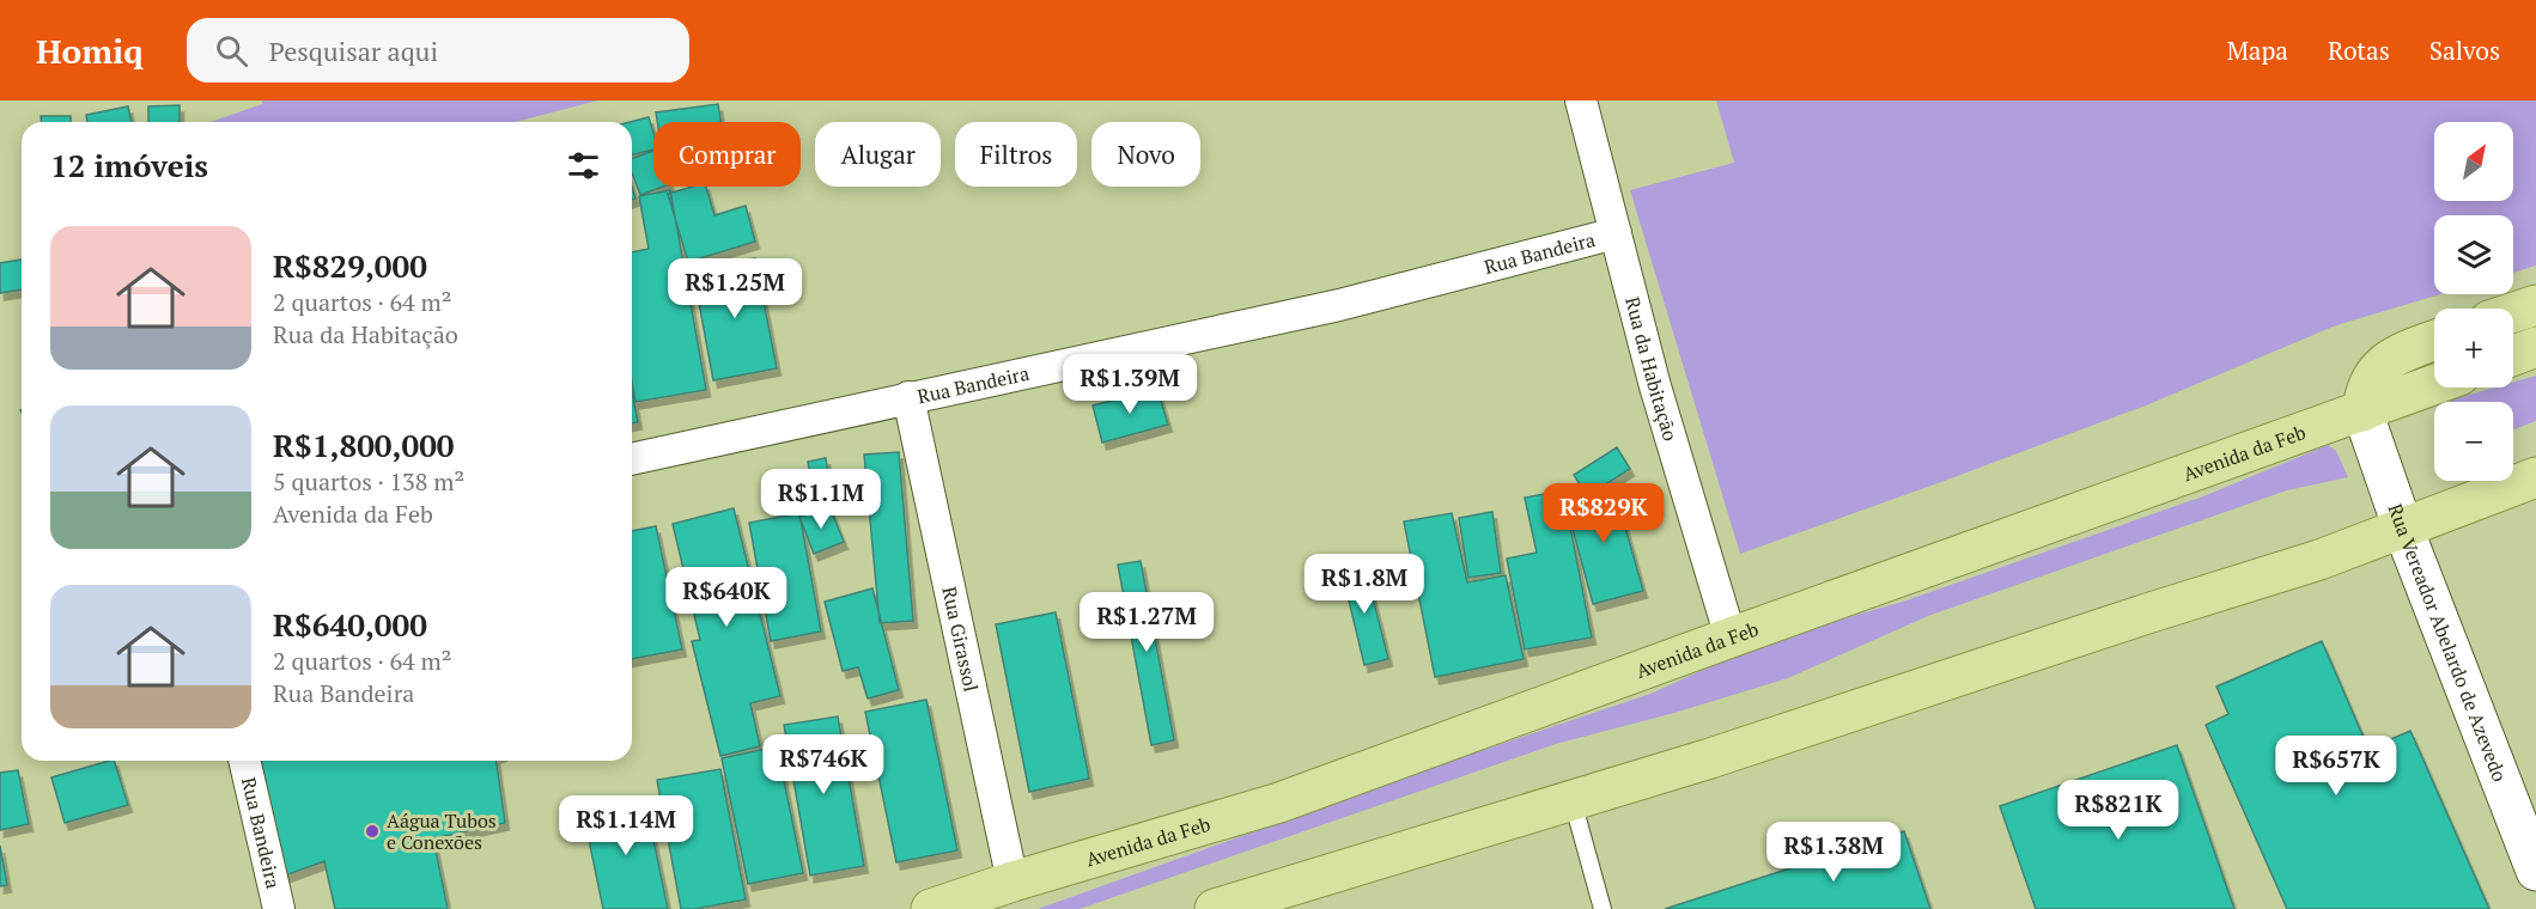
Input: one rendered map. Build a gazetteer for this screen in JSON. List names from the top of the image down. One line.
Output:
{"streets":{"main road":["Avenida da Feb"],"street":["Rua Bandeira","Rua da Habitação","Rua Girassol","Rua Vereador Abelardo de Azevedo"]},"crossings":[["Rua Bandeira","Rua da Habitação"],["Rua Bandeira","Rua Girassol"],["Rua da Habitação","Avenida da Feb"],["Avenida da Feb","Rua Girassol"],["Avenida da Feb","Rua Vereador Abelardo de Azevedo"]],"places":["Aágua Tubos e Conexões"],"north":"top right","page":{"header":"Homiq","search":"Pesquisar aqui","nav":["Mapa","Rotas","Salvos"],"map_buttons":["+","−"],"chip":["Comprar","Alugar","Filtros","Novo"],"heading":"12 imóveis","list":[{"name":"R$829,000","note":"2 quartos · 64 m² · Rua da Habitação"},{"name":"R$1,800,000","note":"5 quartos · 138 m² · Avenida da Feb"},{"name":"R$640,000","note":"2 quartos · 64 m² · Rua Bandeira"}],"price":["R$1.25M","R$1.39M","R$1.1M","R$829K","R$1.8M","R$640K","R$1.27M","R$746K","R$657K","R$821K","R$1.14M","R$1.38M"]}}
